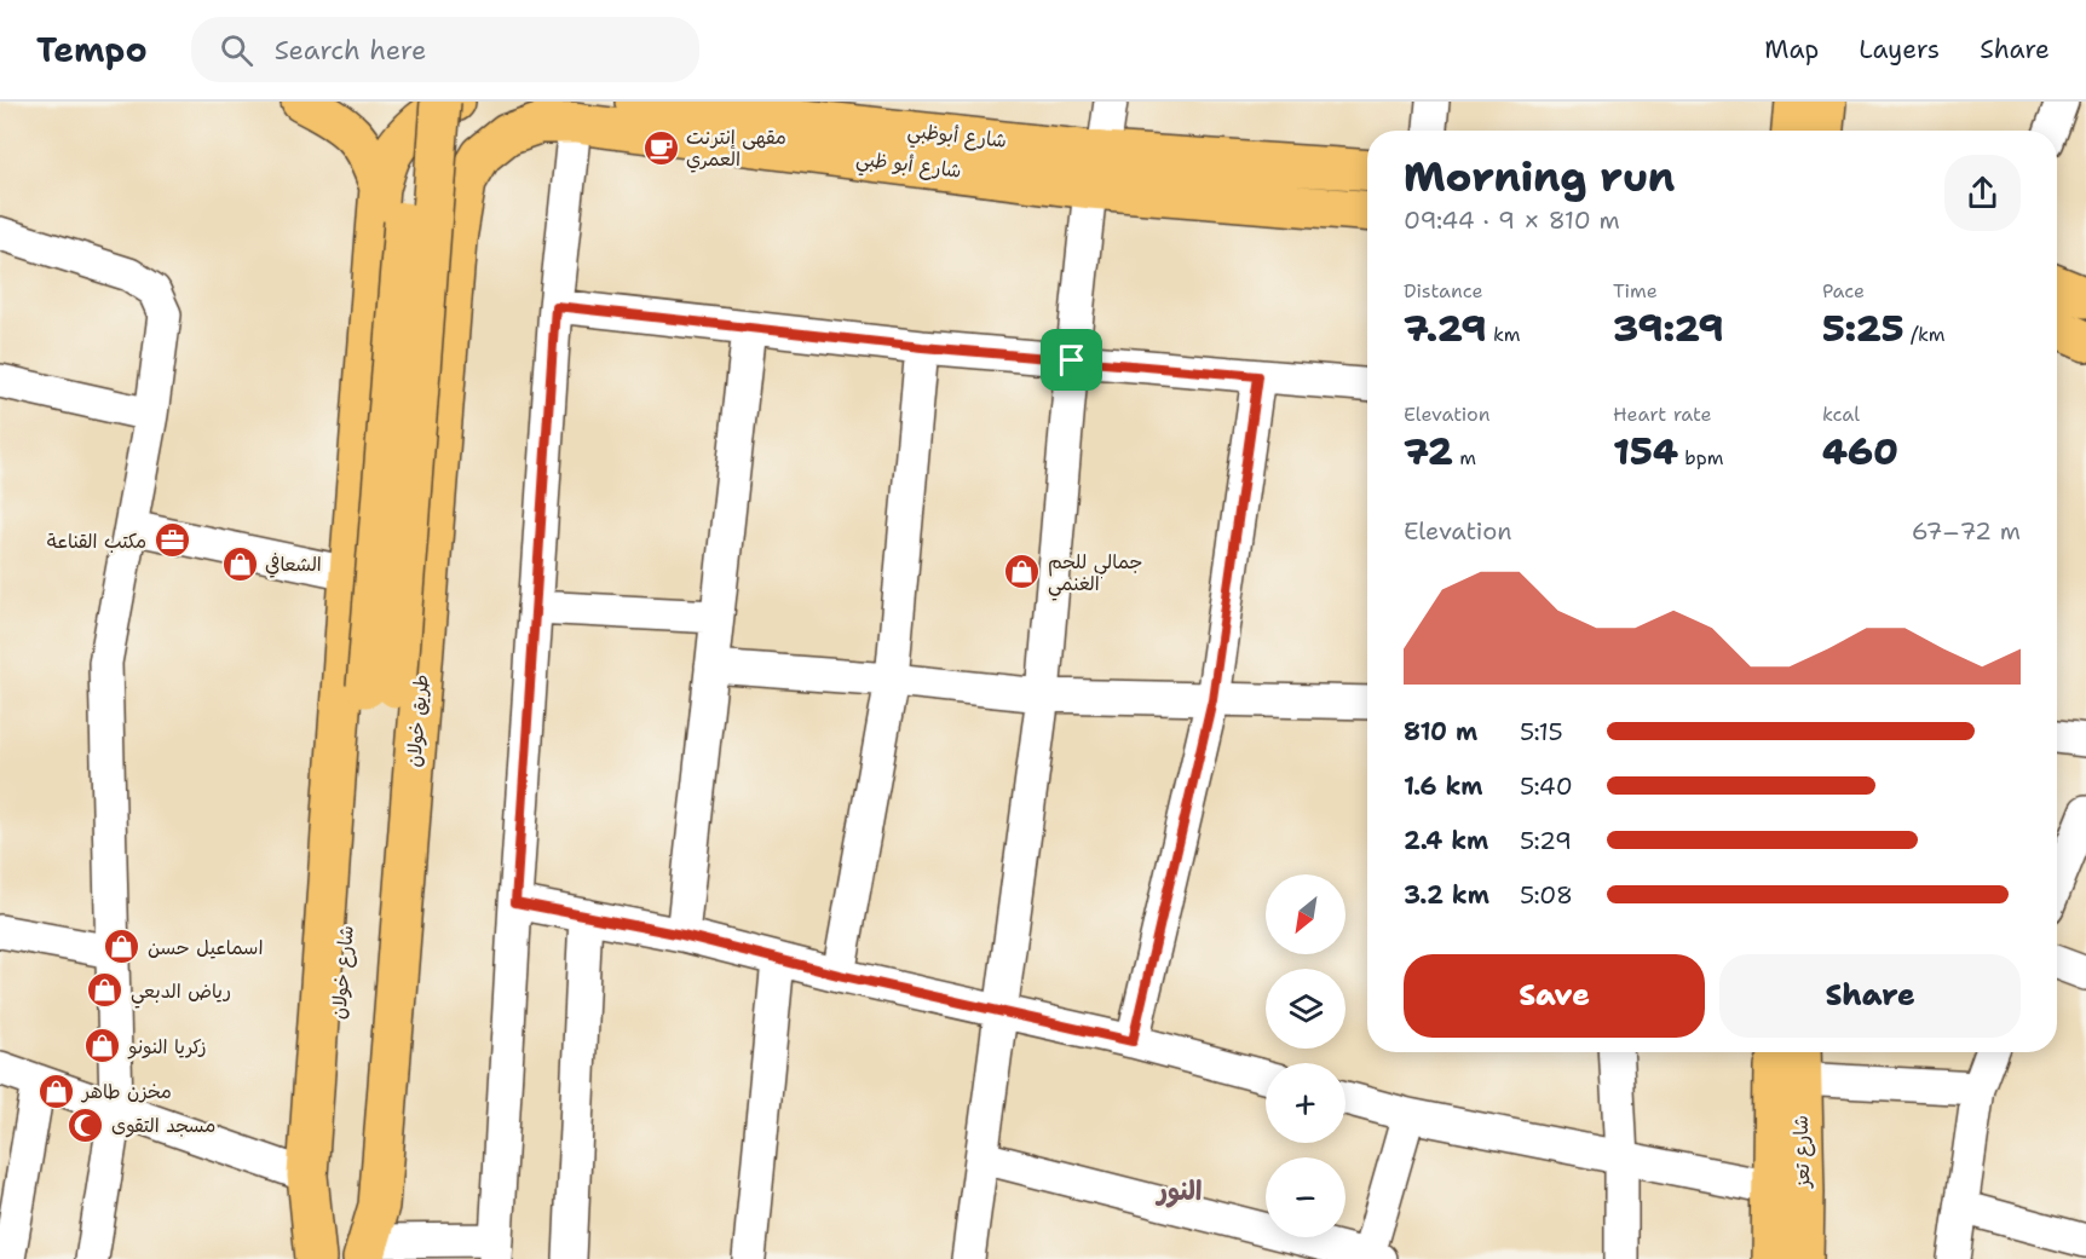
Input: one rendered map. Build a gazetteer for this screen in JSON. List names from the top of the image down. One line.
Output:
{"streets":{"main road":["شارع أبوظبي","شارع أبو ظبي","طريق خولان","شارع خولان","شارع تعز"]},"crossings":[["شارع أبوظبي","شارع أبو ظبي"],["شارع أبو ظبي","طريق خولان"],["طريق خولان","شارع خولان"]],"districts":["النور"],"places":{"cafe":["مقهى إنترنت العمري"],"office":["مكتب القناعة"],"shop":["الشعافي","جمالي للحم الغنمي","اسماعيل حسن","رياض الدبعي","زكريا النونو","مخزن طاهر"],"mosque":["مسجد التقوى"]},"north":"bottom left","page":{"header":"Tempo","search":"Search here","nav":["Map","Layers","Share"],"heading":["Morning run","09:44 · 9 × 810 m"],"stats":[["Distance","7.29 km"],["Time","39:29"],["Pace","5:25 /km"],["Elevation","72 m"],["Heart rate","154 bpm"],["kcal","460"]],"chart":["Elevation","67–72 m"],"list":[{"name":"810 m","note":"5:15"},{"name":"1.6 km","note":"5:40"},{"name":"2.4 km","note":"5:29"},{"name":"3.2 km","note":"5:08"}],"map_buttons":["+","−"],"buttons":["Save","Share"]}}
